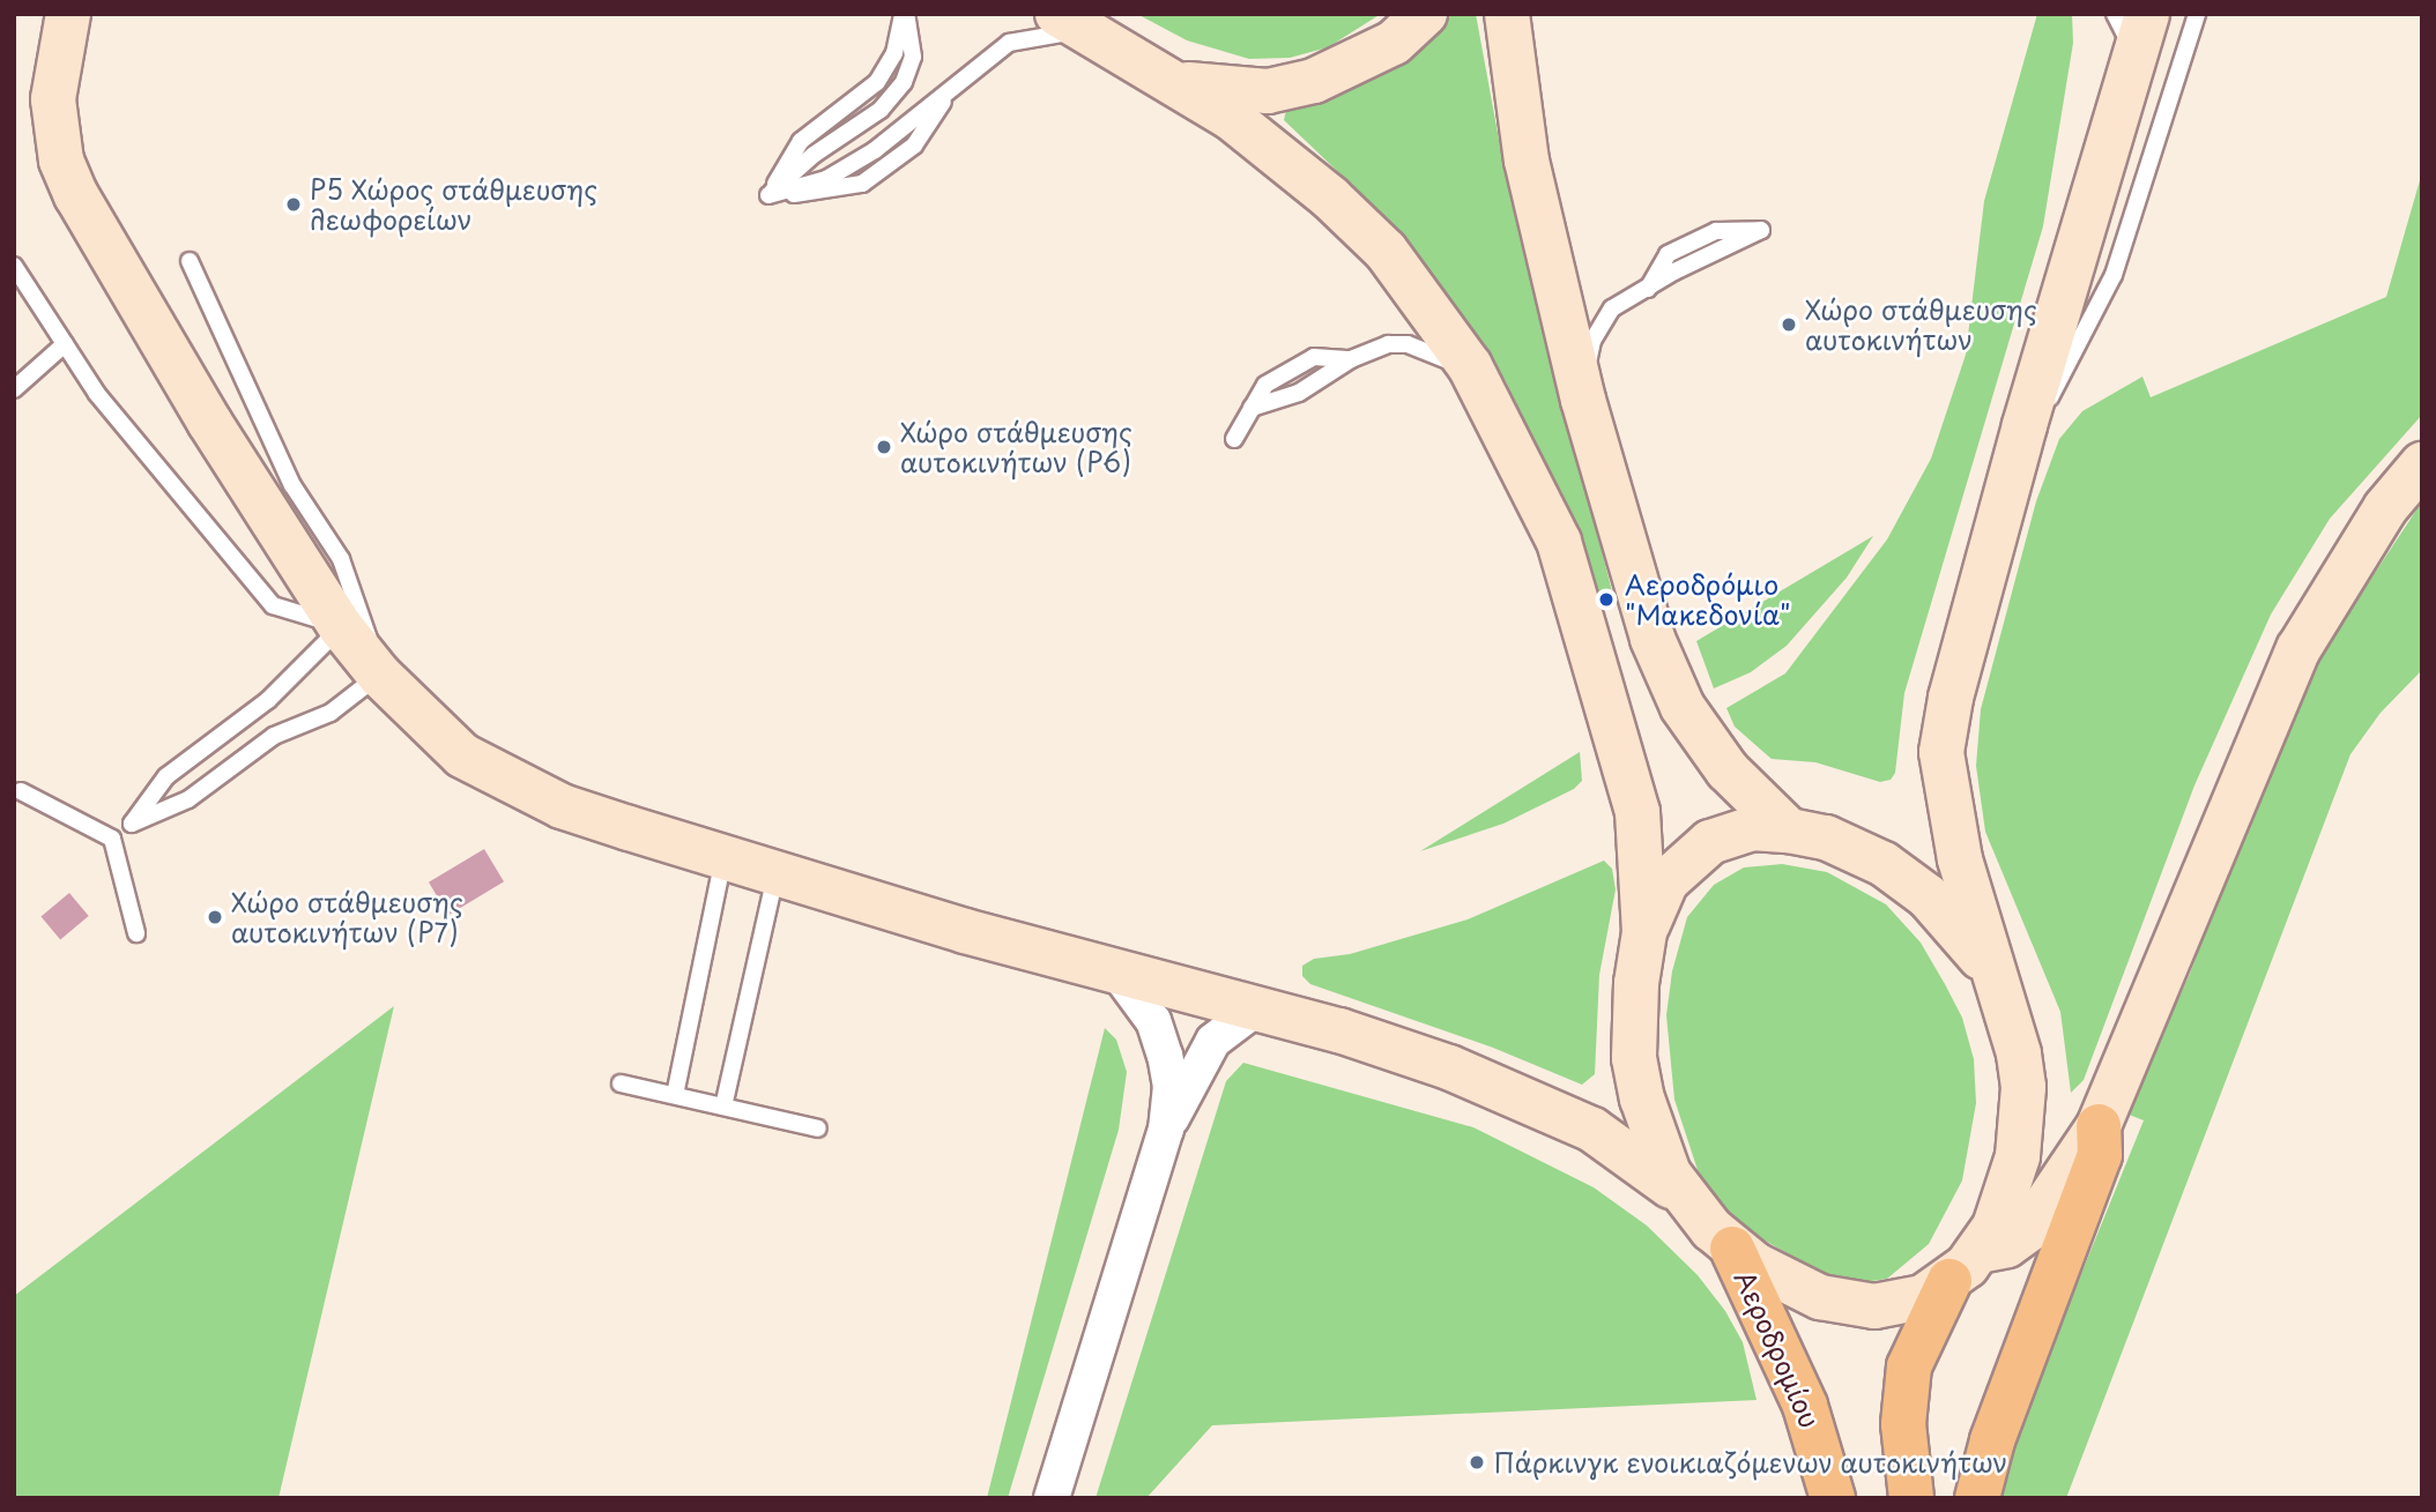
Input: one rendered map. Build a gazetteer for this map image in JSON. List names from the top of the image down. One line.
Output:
{"streets":{"main road":["Αεροδρομίου"]},"places":["P5 Χώρος στάθμευσης λεωφορείων","Χώρο στάθμευσης αυτοκινήτων","Χώρο στάθμευσης αυτοκινήτων (P6)","Αεροδρόμιο \"Μακεδονία\"","Χώρο στάθμευσης αυτοκινήτων (P7)","Πάρκινγκ ενοικιαζόμενων αυτοκινήτων"]}
